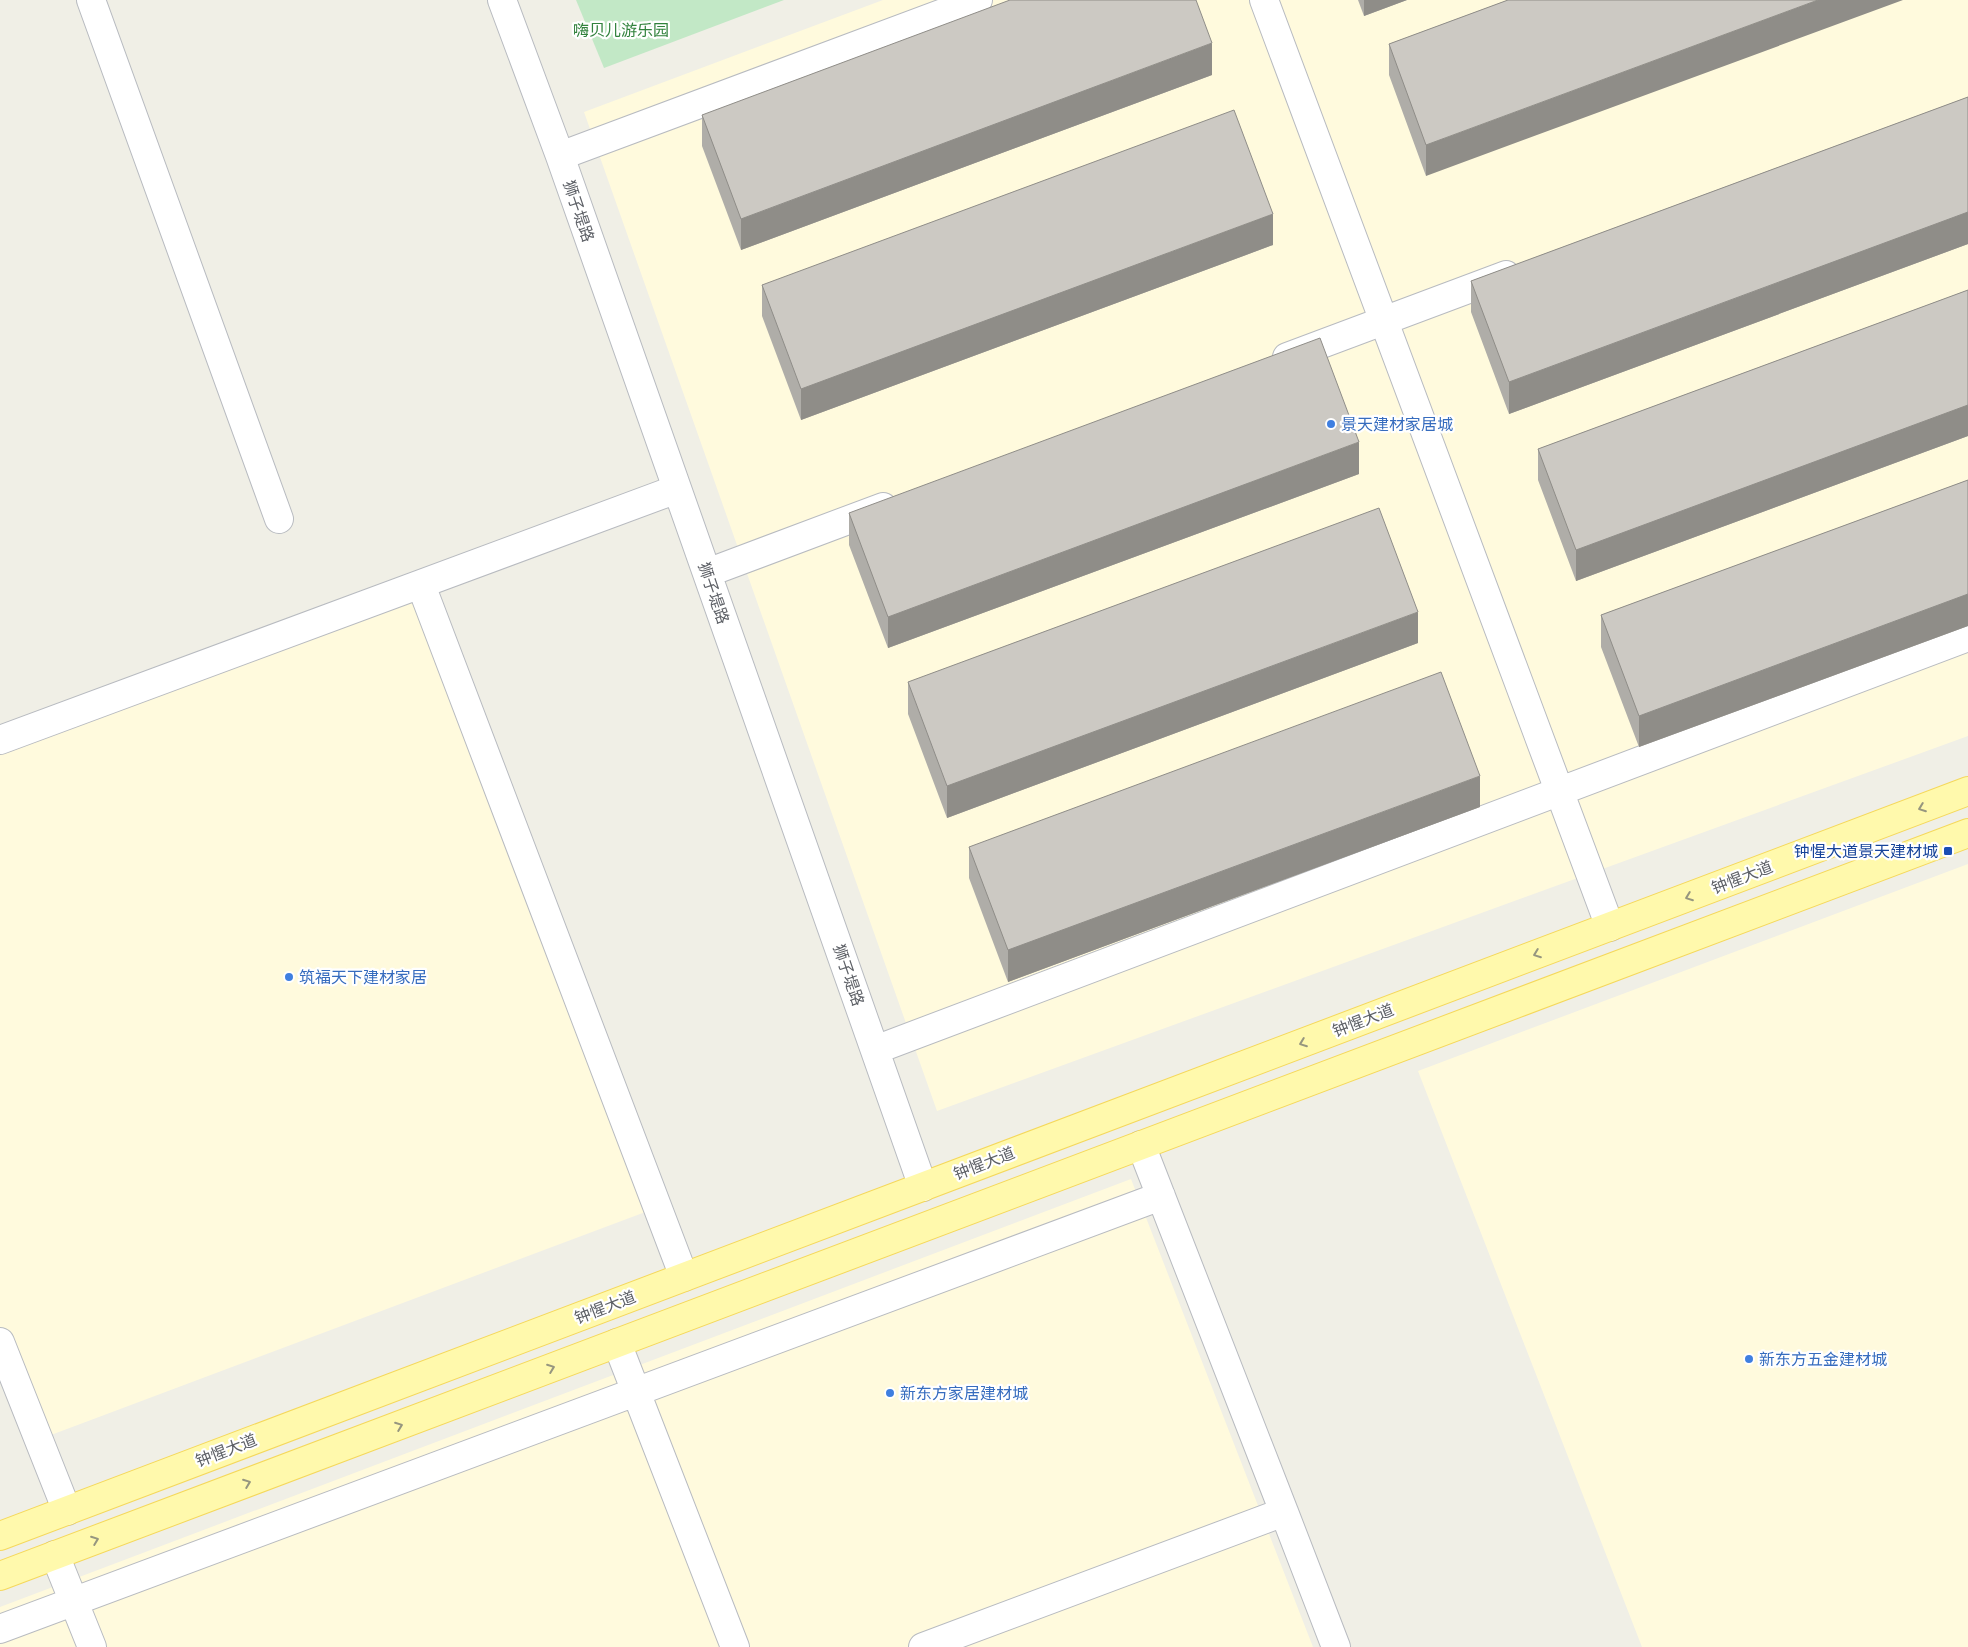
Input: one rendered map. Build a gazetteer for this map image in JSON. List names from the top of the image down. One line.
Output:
{"streets":{"main road":["钟惺大道"],"street":["狮子堤路"]},"crossings":[["狮子堤路","钟惺大道"]],"parks":["嗨贝儿游乐园"],"places":{"other":["景天建材家居城","筑福天下建材家居","新东方五金建材城","新东方家居建材城"],"transit":["钟惺大道景天建材城"]}}
